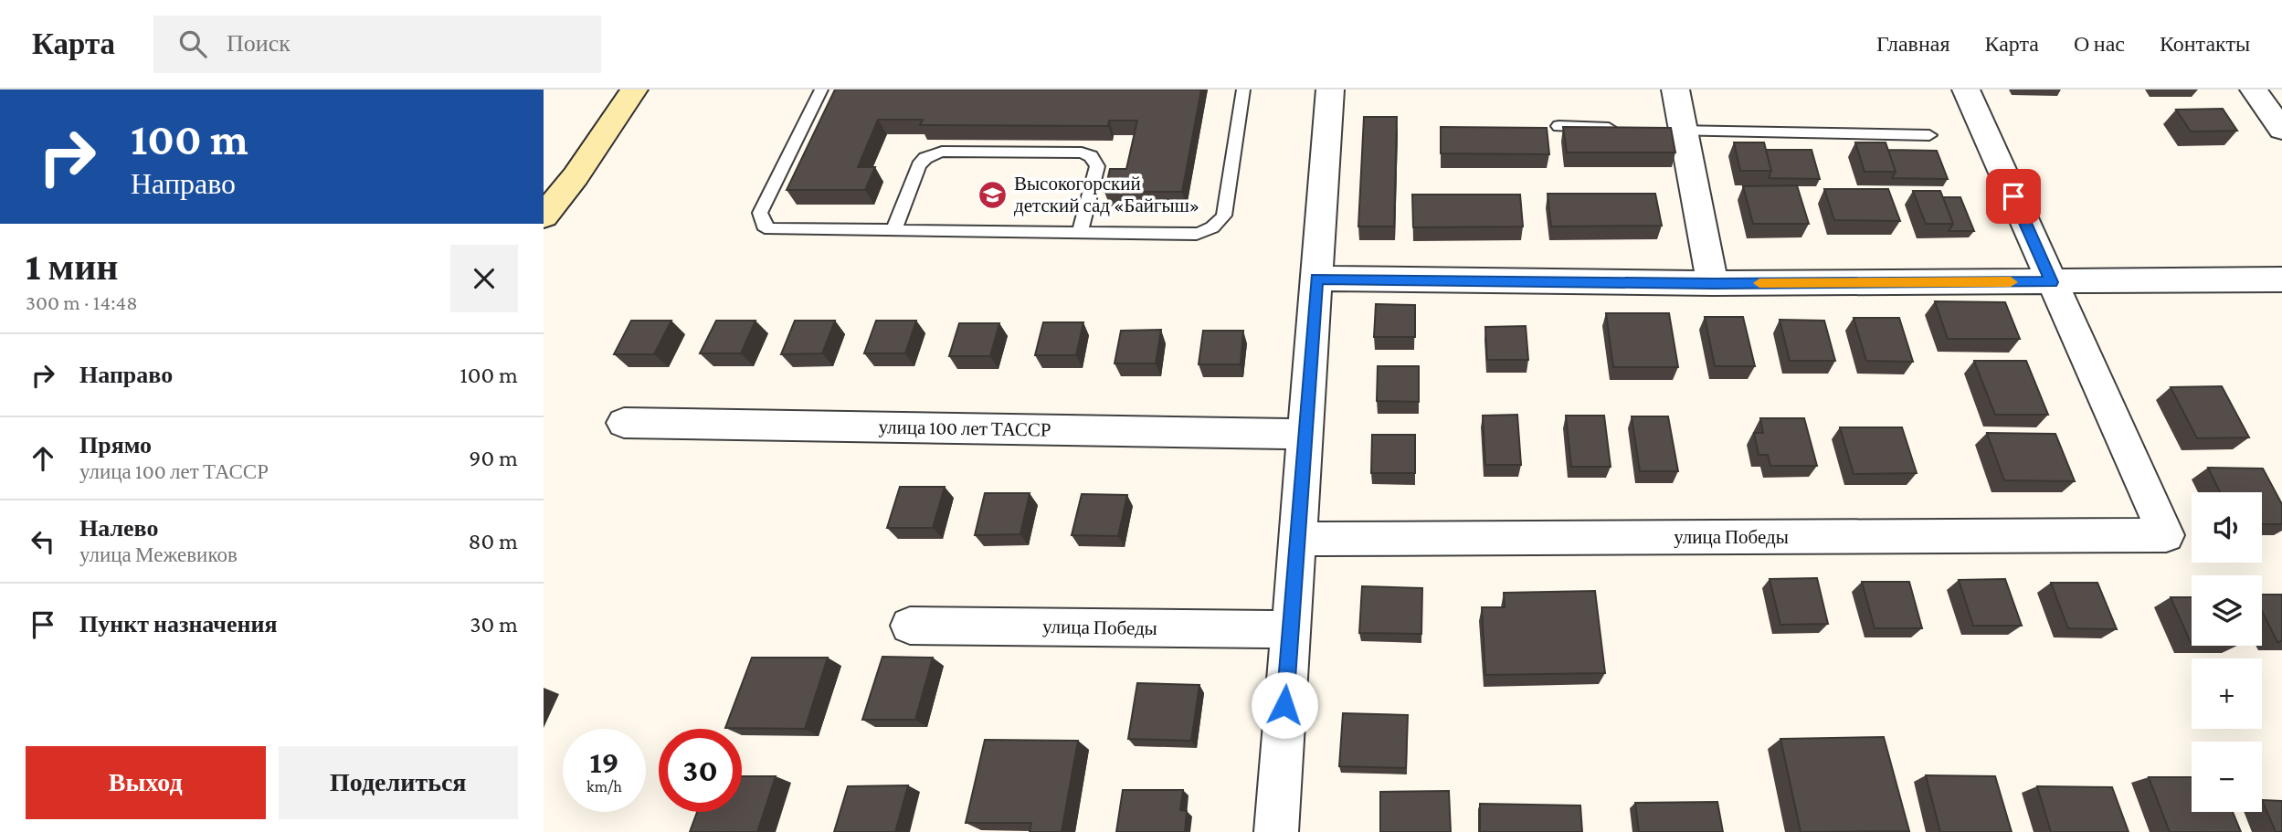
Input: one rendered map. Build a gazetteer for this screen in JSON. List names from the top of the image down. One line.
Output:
{"streets":{"street":["улица 100 лет ТАССР","улица Победы"]},"places":{"school or university":["Высокогорский детский сад «Байгыш»"]},"page":{"header":"Карта","search":"Поиск","nav":["Главная","Карта","О нас","Контакты"],"turn":["100 m","Направо"],"heading":["1 мин","300 m · 14:48"],"list":[{"name":"Направо","value":"100 m"},{"name":"Прямо","note":"улица 100 лет ТАССР","value":"90 m"},{"name":"Налево","note":"улица Межевиков","value":"80 m"},{"name":"Пункт назначения","value":"30 m"}],"map_buttons":["+","−"],"speed":"19 km/h","limit":"30","buttons":["Выход","Поделиться"]}}
